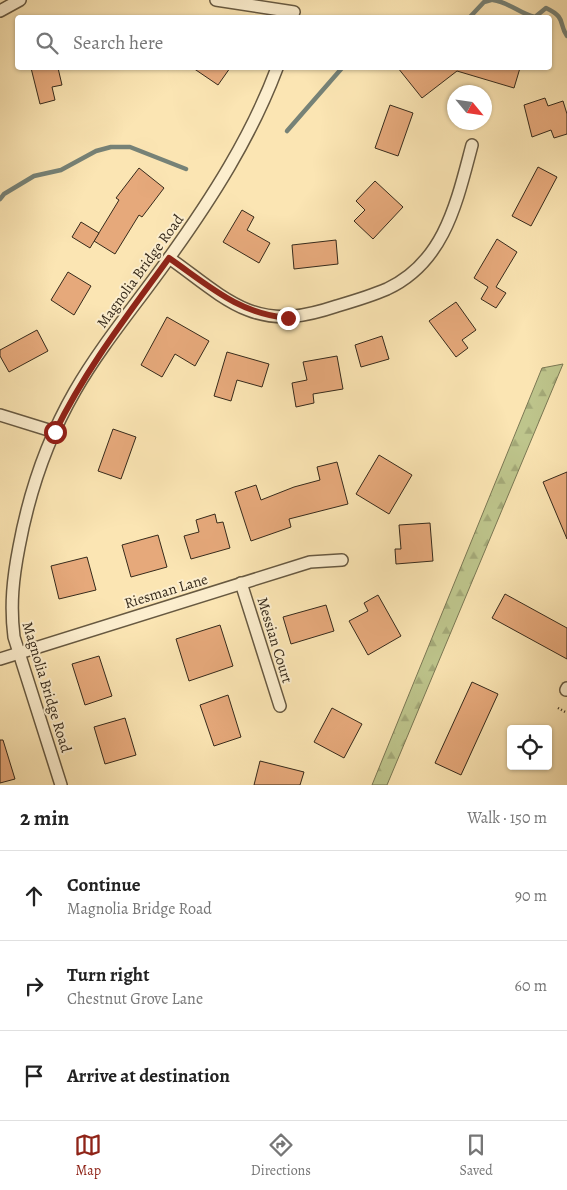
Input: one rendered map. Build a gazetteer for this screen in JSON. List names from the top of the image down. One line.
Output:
{"streets":{"street":["Magnolia Bridge Road","Riesman Lane","Messian Court"]},"crossings":[["Magnolia Bridge Road","Riesman Lane"],["Riesman Lane","Messian Court"]],"north":"bottom right","page":{"search":"Search here","heading":["2 min","Walk · 150 m"],"list":[["Continue","Magnolia Bridge Road","90 m"],["Turn right","Chestnut Grove Lane","60 m"],"Arrive at destination"],"nav":["Map","Directions","Saved"]}}
